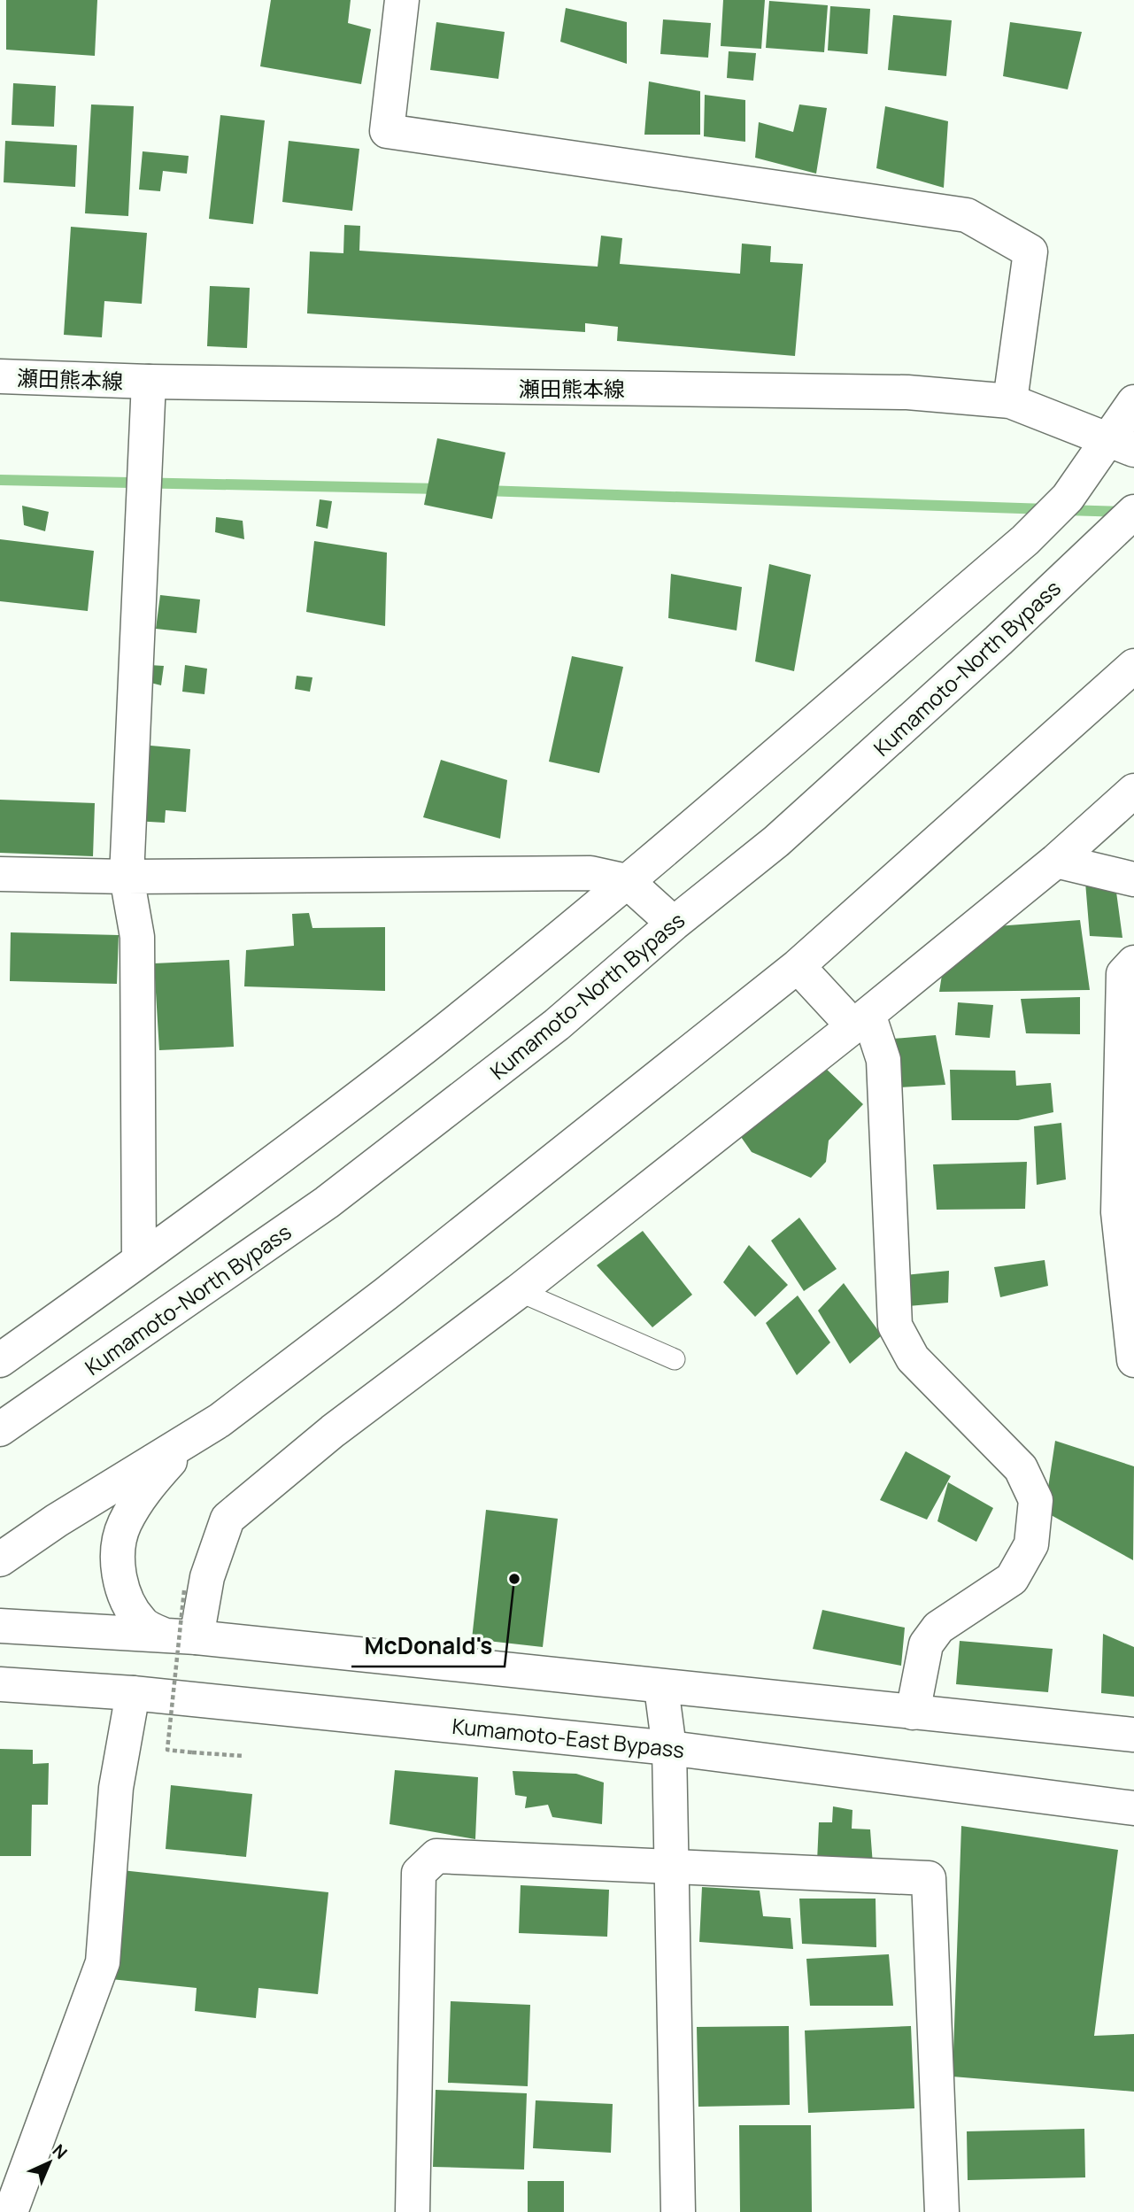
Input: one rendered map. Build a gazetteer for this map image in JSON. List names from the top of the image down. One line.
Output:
{"streets":{"main road":["瀬田熊本線","Kumamoto-North Bypass","Kumamoto-East Bypass"]},"places":["McDonald's"],"north":"top right"}
